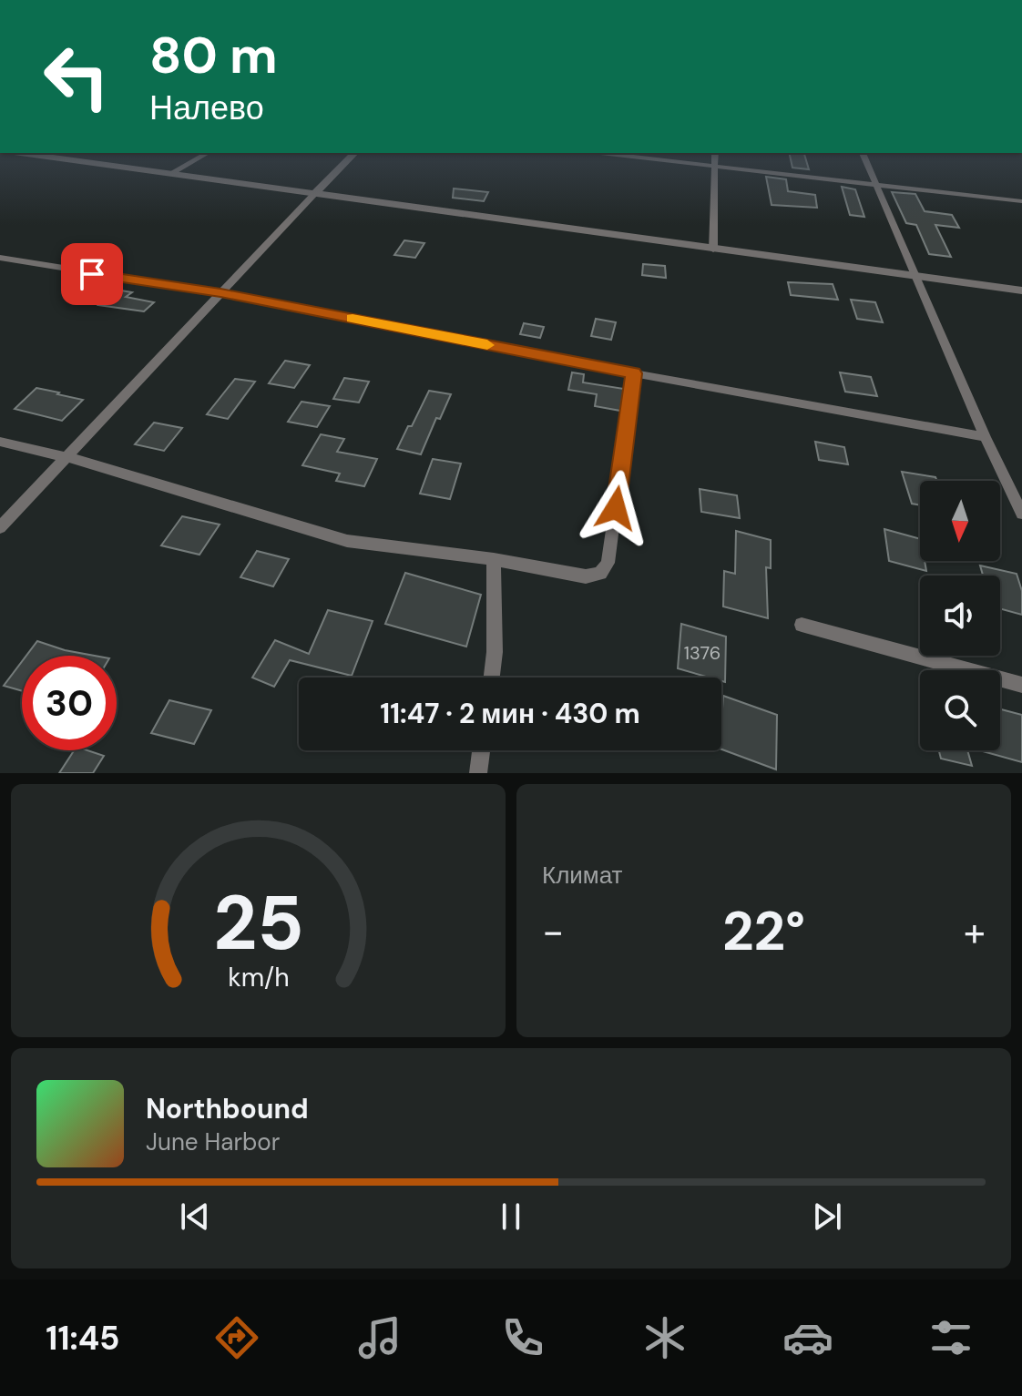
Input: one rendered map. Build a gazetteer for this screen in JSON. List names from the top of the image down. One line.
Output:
{"house_numbers":["1376"],"north":"bottom","page":{"turn":["80 m","Налево"],"limit":"30","trip":"11:47 · 2 мин · 430 m","tile":"Климат","heat":["−","22°","+"],"song":["Northbound","June Harbor"],"tabs":"11:45","gauge":["25","km/h"]}}
